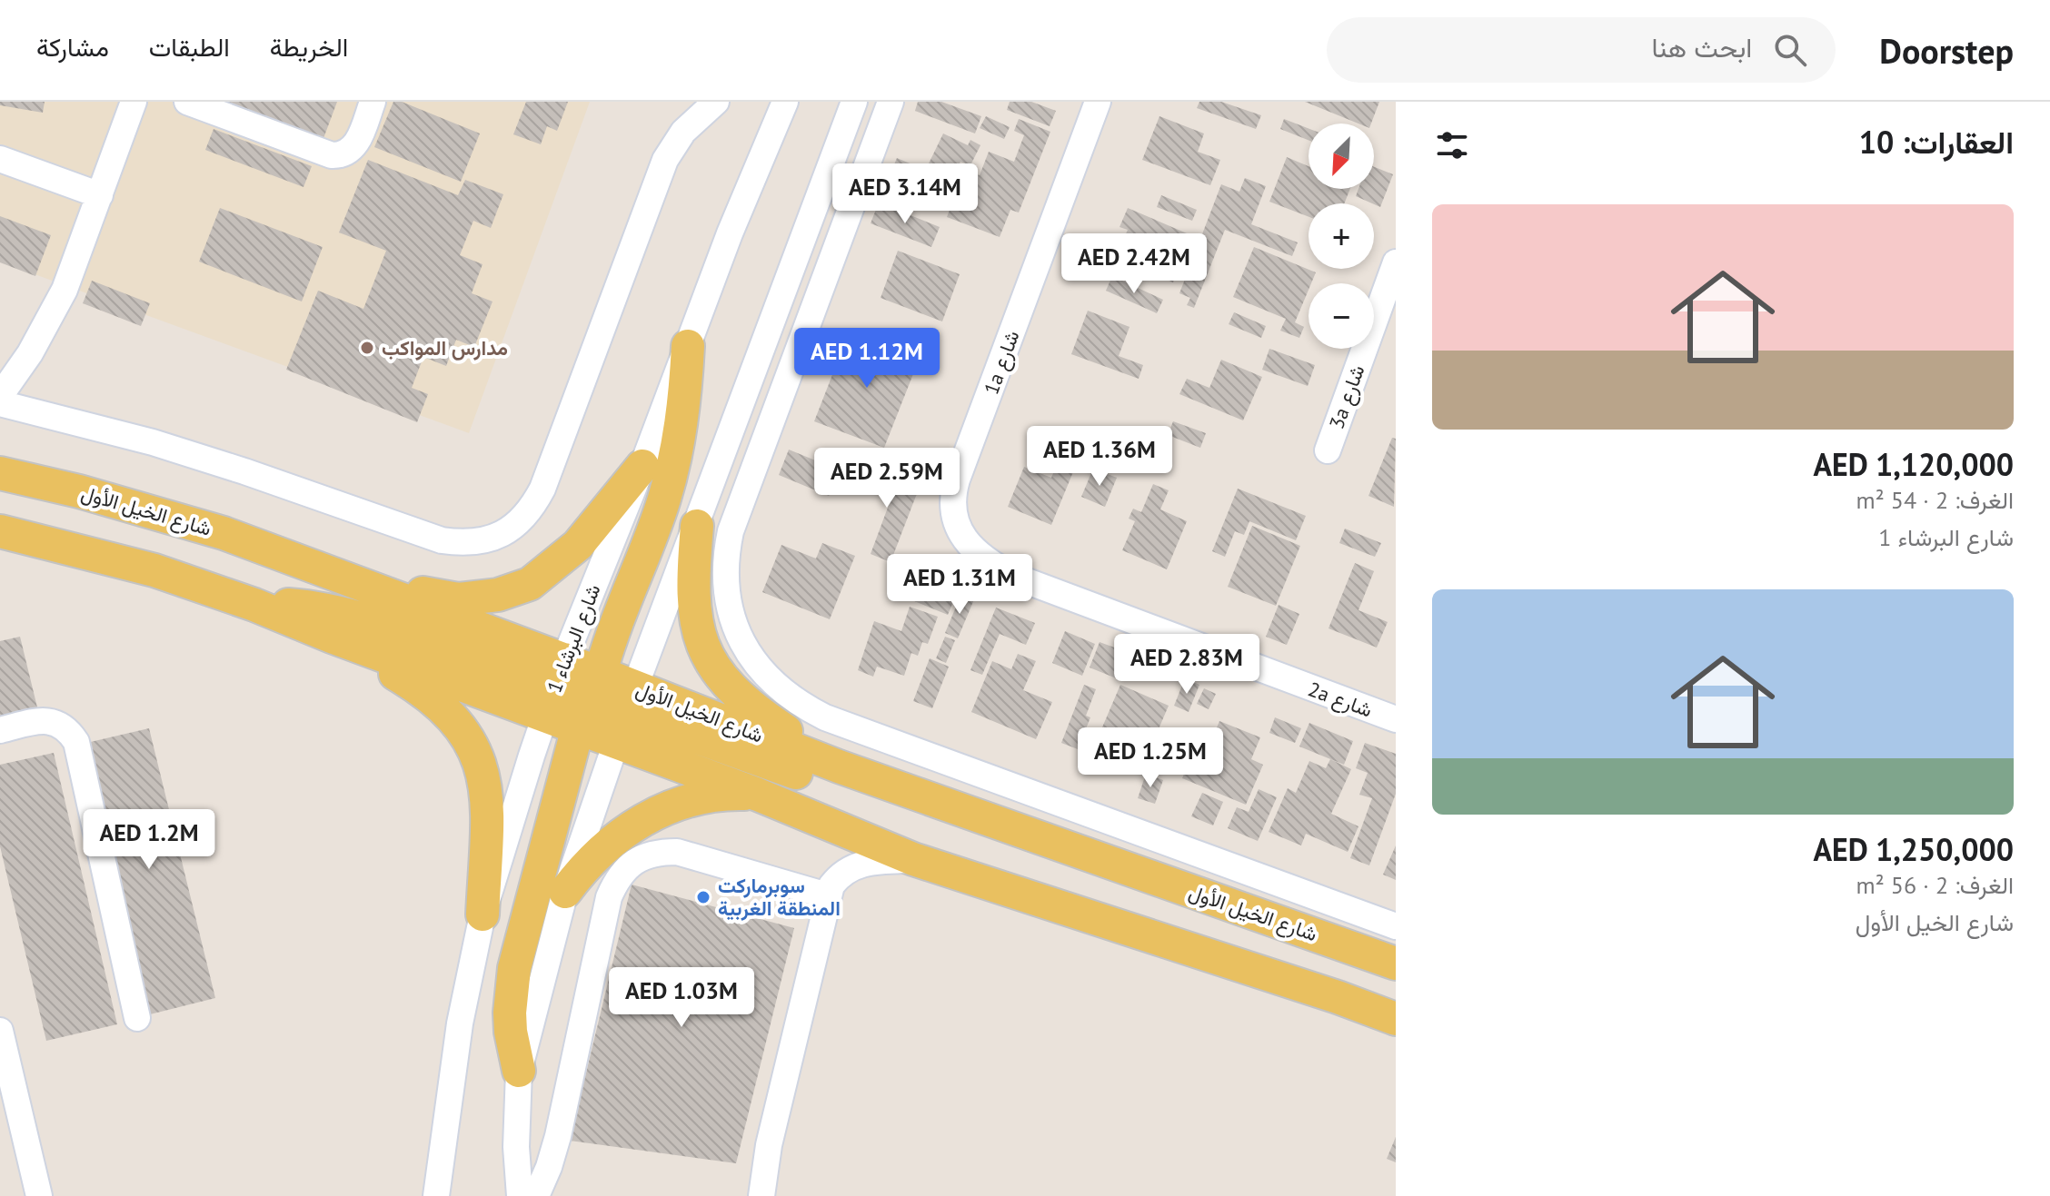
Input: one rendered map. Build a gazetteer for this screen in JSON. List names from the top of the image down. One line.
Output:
{"streets":{"main road":["شارع الخيل الأول"],"street":["1a شارع","3a شارع","شارع البرشاء 1","2a شارع"]},"crossings":[["1a شارع","2a شارع"],["شارع الخيل الأول","شارع البرشاء 1"]],"places":["مدارس المواكب","سوبرماركت المنطقة الغربية"],"north":"bottom left","page":{"header":"Doorstep","search":"ابحث هنا","nav":["الخريطة","الطبقات","مشاركة"],"heading":"العقارات: 10","map_buttons":["+","−"],"price":["AED 3.14M","AED 2.42M","AED 1.12M","AED 1.36M","AED 2.59M","AED 1.31M","AED 2.83M","AED 1.25M","AED 1.2M","AED 1.03M"],"list":[{"name":"AED 1,120,000","note":"الغرف: 2 · 54 m² · شارع البرشاء 1"},{"name":"AED 1,250,000","note":"الغرف: 2 · 56 m² · شارع الخيل الأول"}]}}
